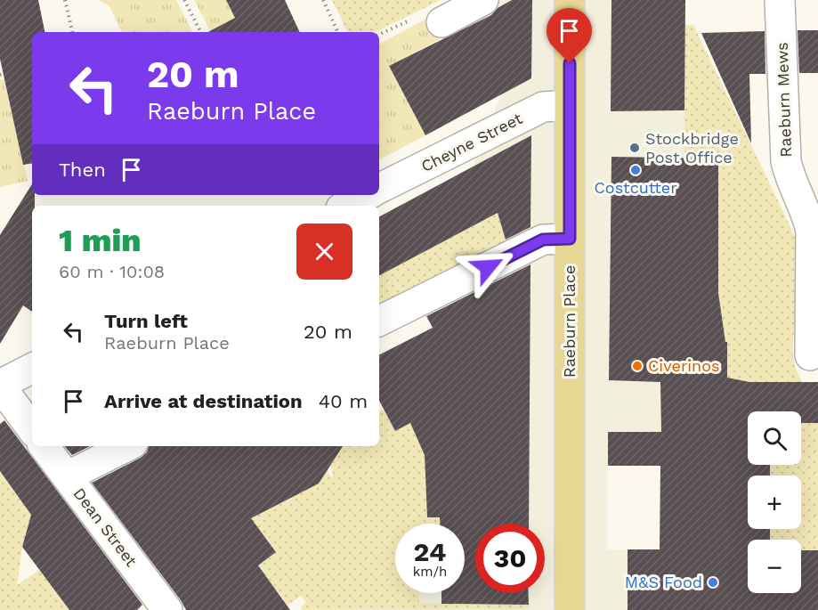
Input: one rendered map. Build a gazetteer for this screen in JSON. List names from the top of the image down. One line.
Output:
{"streets":{"main road":["Raeburn Place"],"street":["Raeburn Mews","Cheyne Street","Dean Street"]},"crossings":[["Cheyne Street","Raeburn Place"]],"places":["Stockbridge Post Office","Costcutter","Civerinos","M&S Food"],"page":{"turn":["20 m","Raeburn Place"],"then":"Then","heading":["1 min","60 m · 10:08"],"list":[{"name":"Turn left","note":"Raeburn Place","value":"20 m"},{"name":"Arrive at destination","value":"40 m"}],"map_buttons":["+","−"],"speed":"24 km/h","limit":"30"}}
